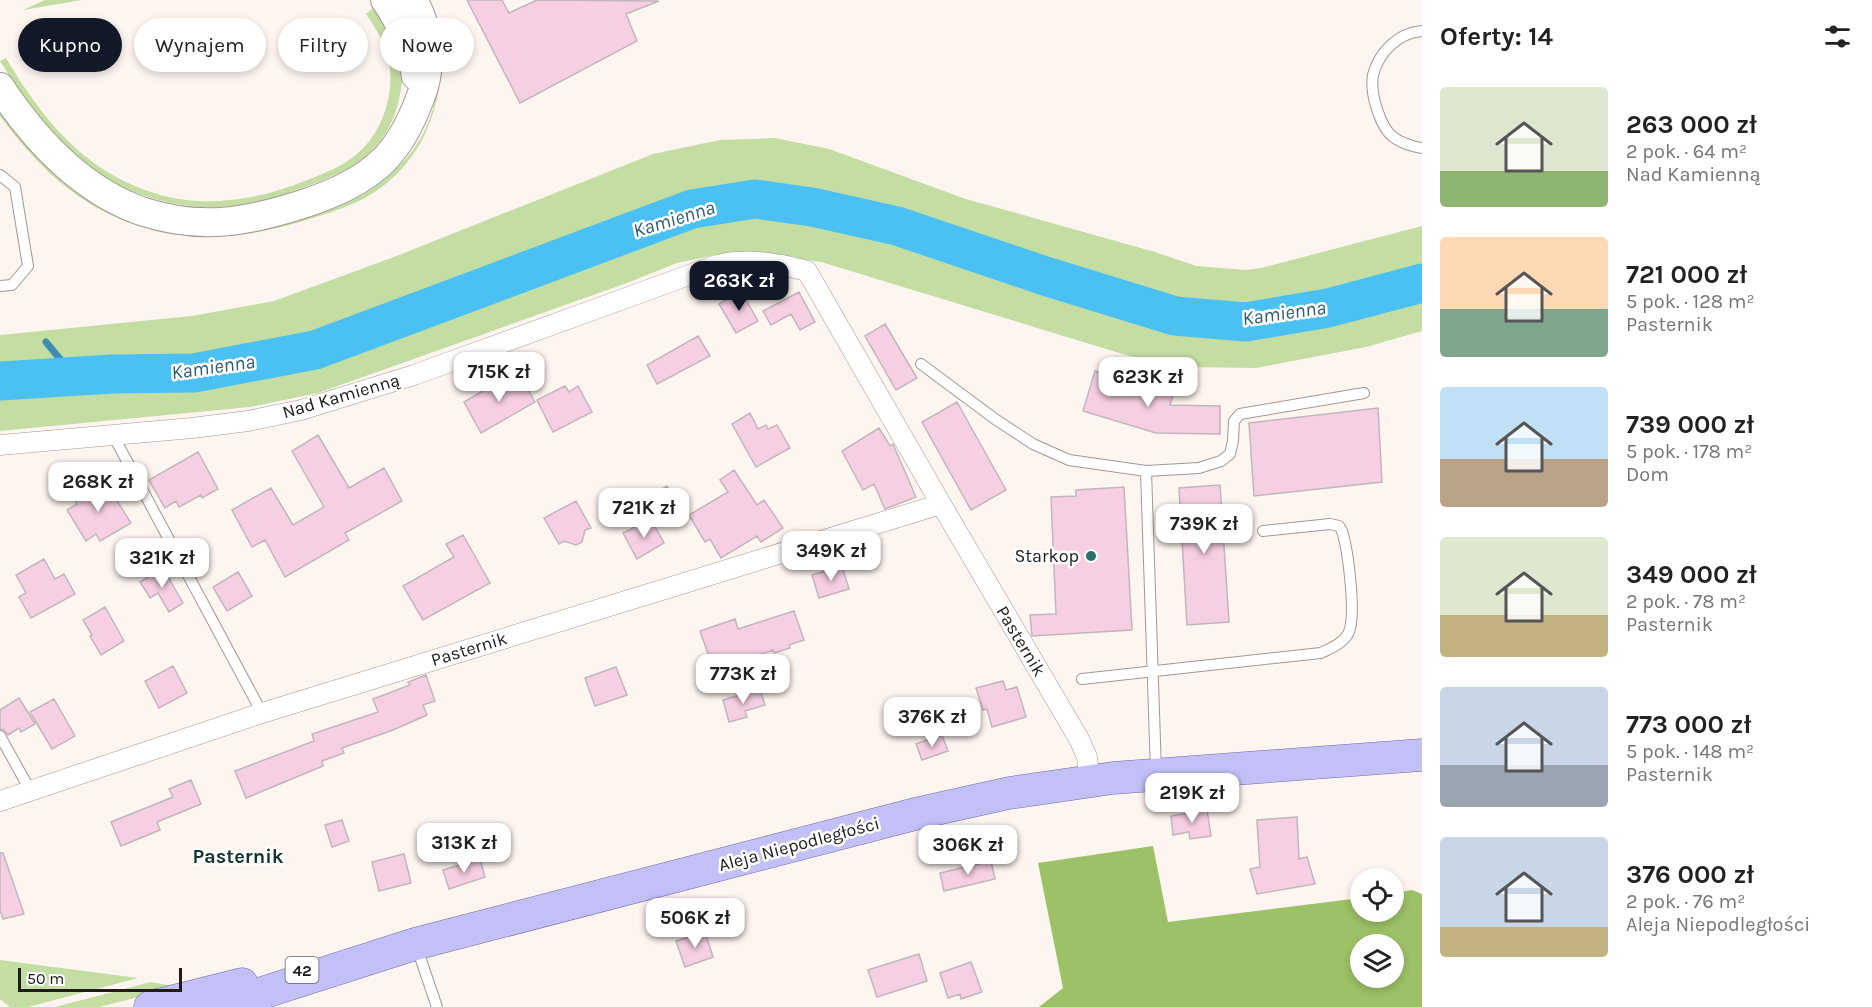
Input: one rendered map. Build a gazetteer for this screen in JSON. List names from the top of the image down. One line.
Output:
{"streets":{"main road":["Aleja Niepodległości","42"],"street":["Nad Kamienną","Pasternik"]},"crossings":[["Nad Kamienną","Pasternik"],["Pasternik","Aleja Niepodległości"]],"districts":["Pasternik"],"water":["Kamienna"],"places":["Starkop"],"scale_bar":"50 m","page":{"heading":"Oferty: 14","chip":["Kupno","Wynajem","Filtry","Nowe"],"list":[{"name":"263 000 zł","note":"2 pok. · 64 m² · Nad Kamienną"},{"name":"721 000 zł","note":"5 pok. · 128 m² · Pasternik"},{"name":"739 000 zł","note":"5 pok. · 178 m² · Dom"},{"name":"349 000 zł","note":"2 pok. · 78 m² · Pasternik"},{"name":"773 000 zł","note":"5 pok. · 148 m² · Pasternik"},{"name":"376 000 zł","note":"2 pok. · 76 m² · Aleja Niepodległości"}],"price":["263K zł","715K zł","623K zł","268K zł","721K zł","739K zł","349K zł","321K zł","773K zł","376K zł","219K zł","313K zł","306K zł","506K zł"],"scale":"50 m"}}
